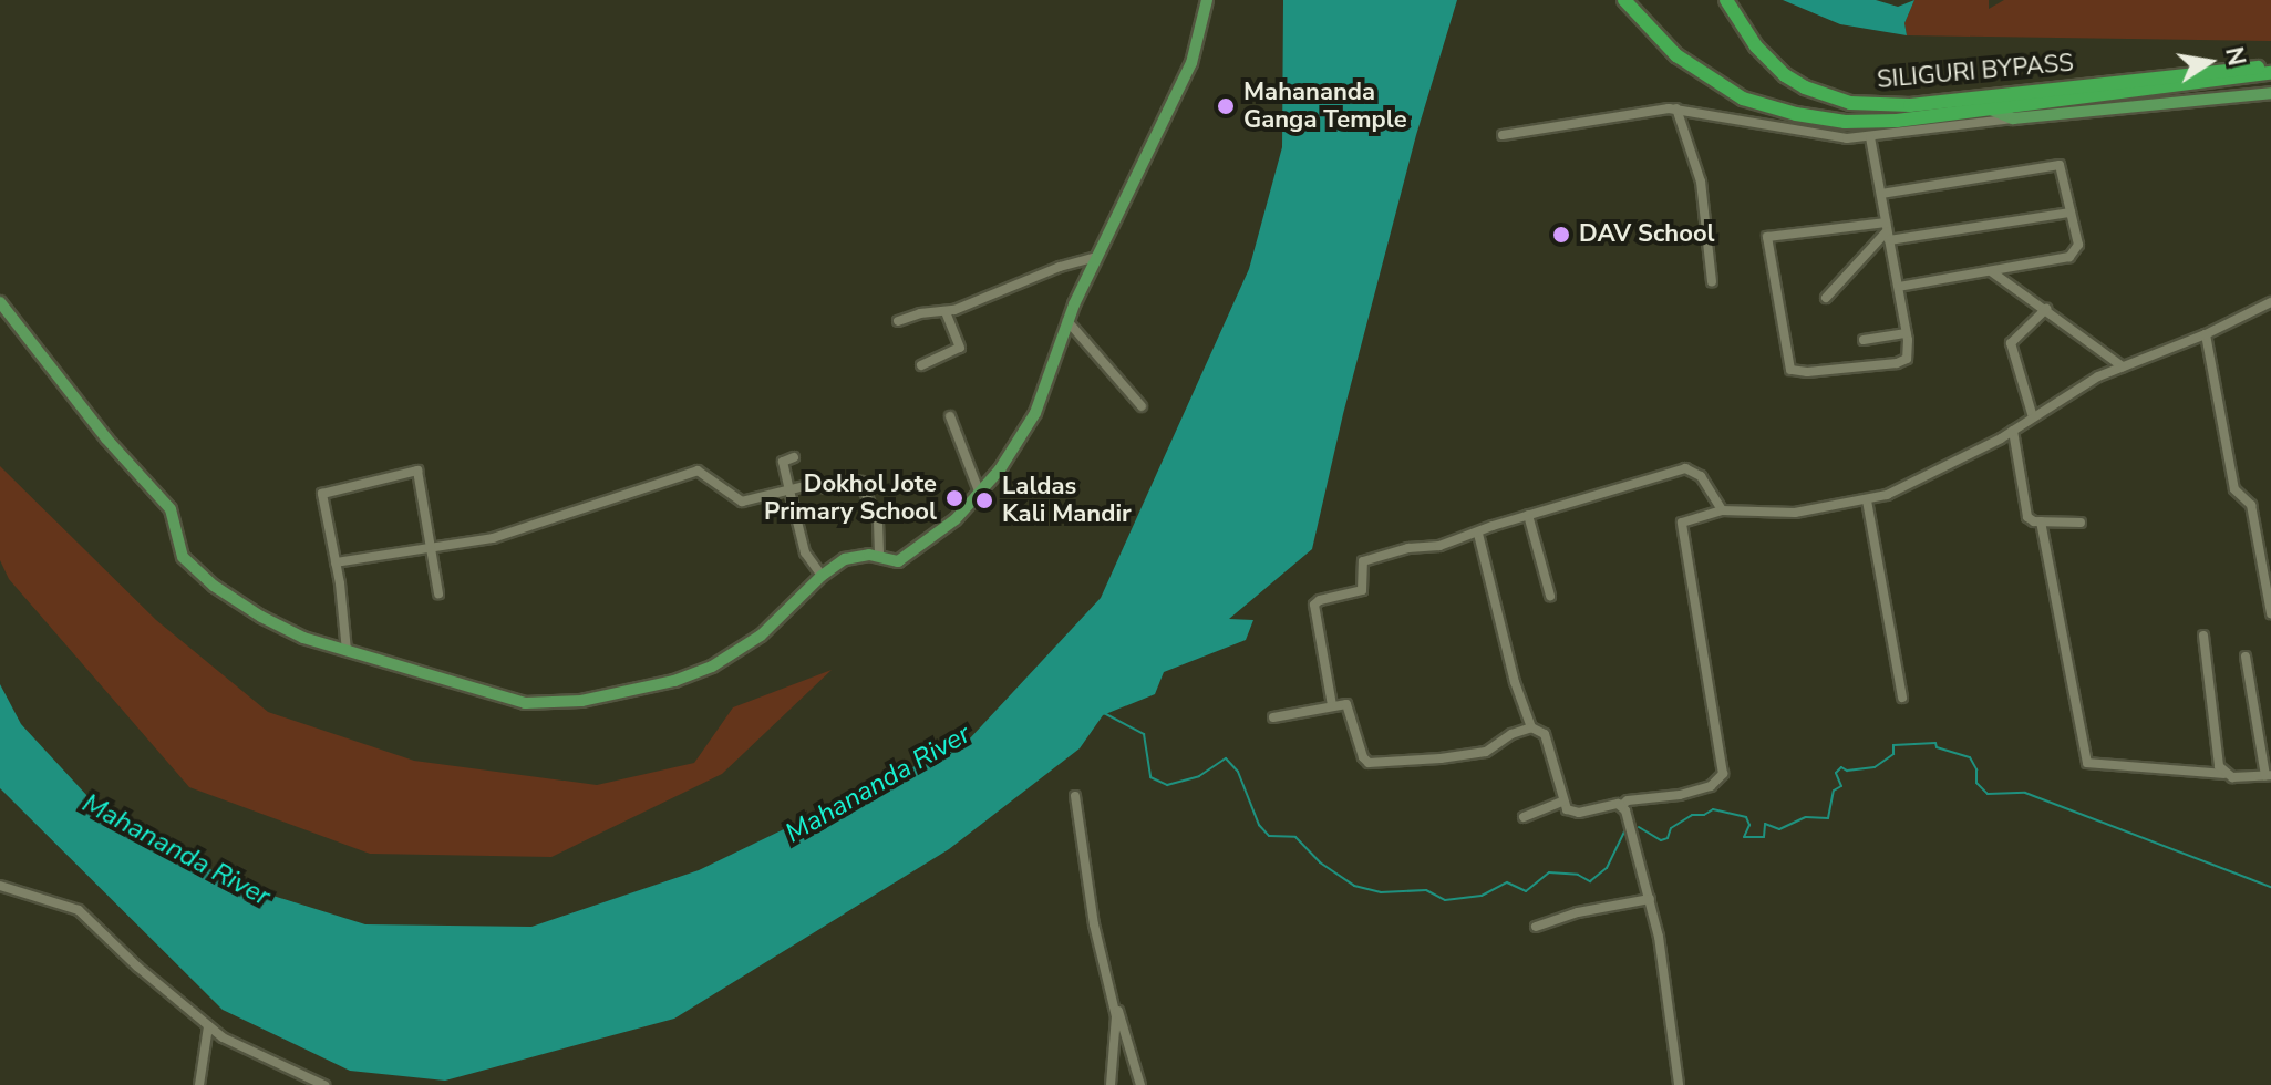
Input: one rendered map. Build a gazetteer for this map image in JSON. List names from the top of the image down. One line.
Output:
{"streets":{"highway":["SILIGURI BYPASS"]},"water":["Mahananda River"],"places":["Mahananda Ganga Temple","DAV School","Dokhol Jote Primary School","Laldas Kali Mandir"],"north":"right"}
